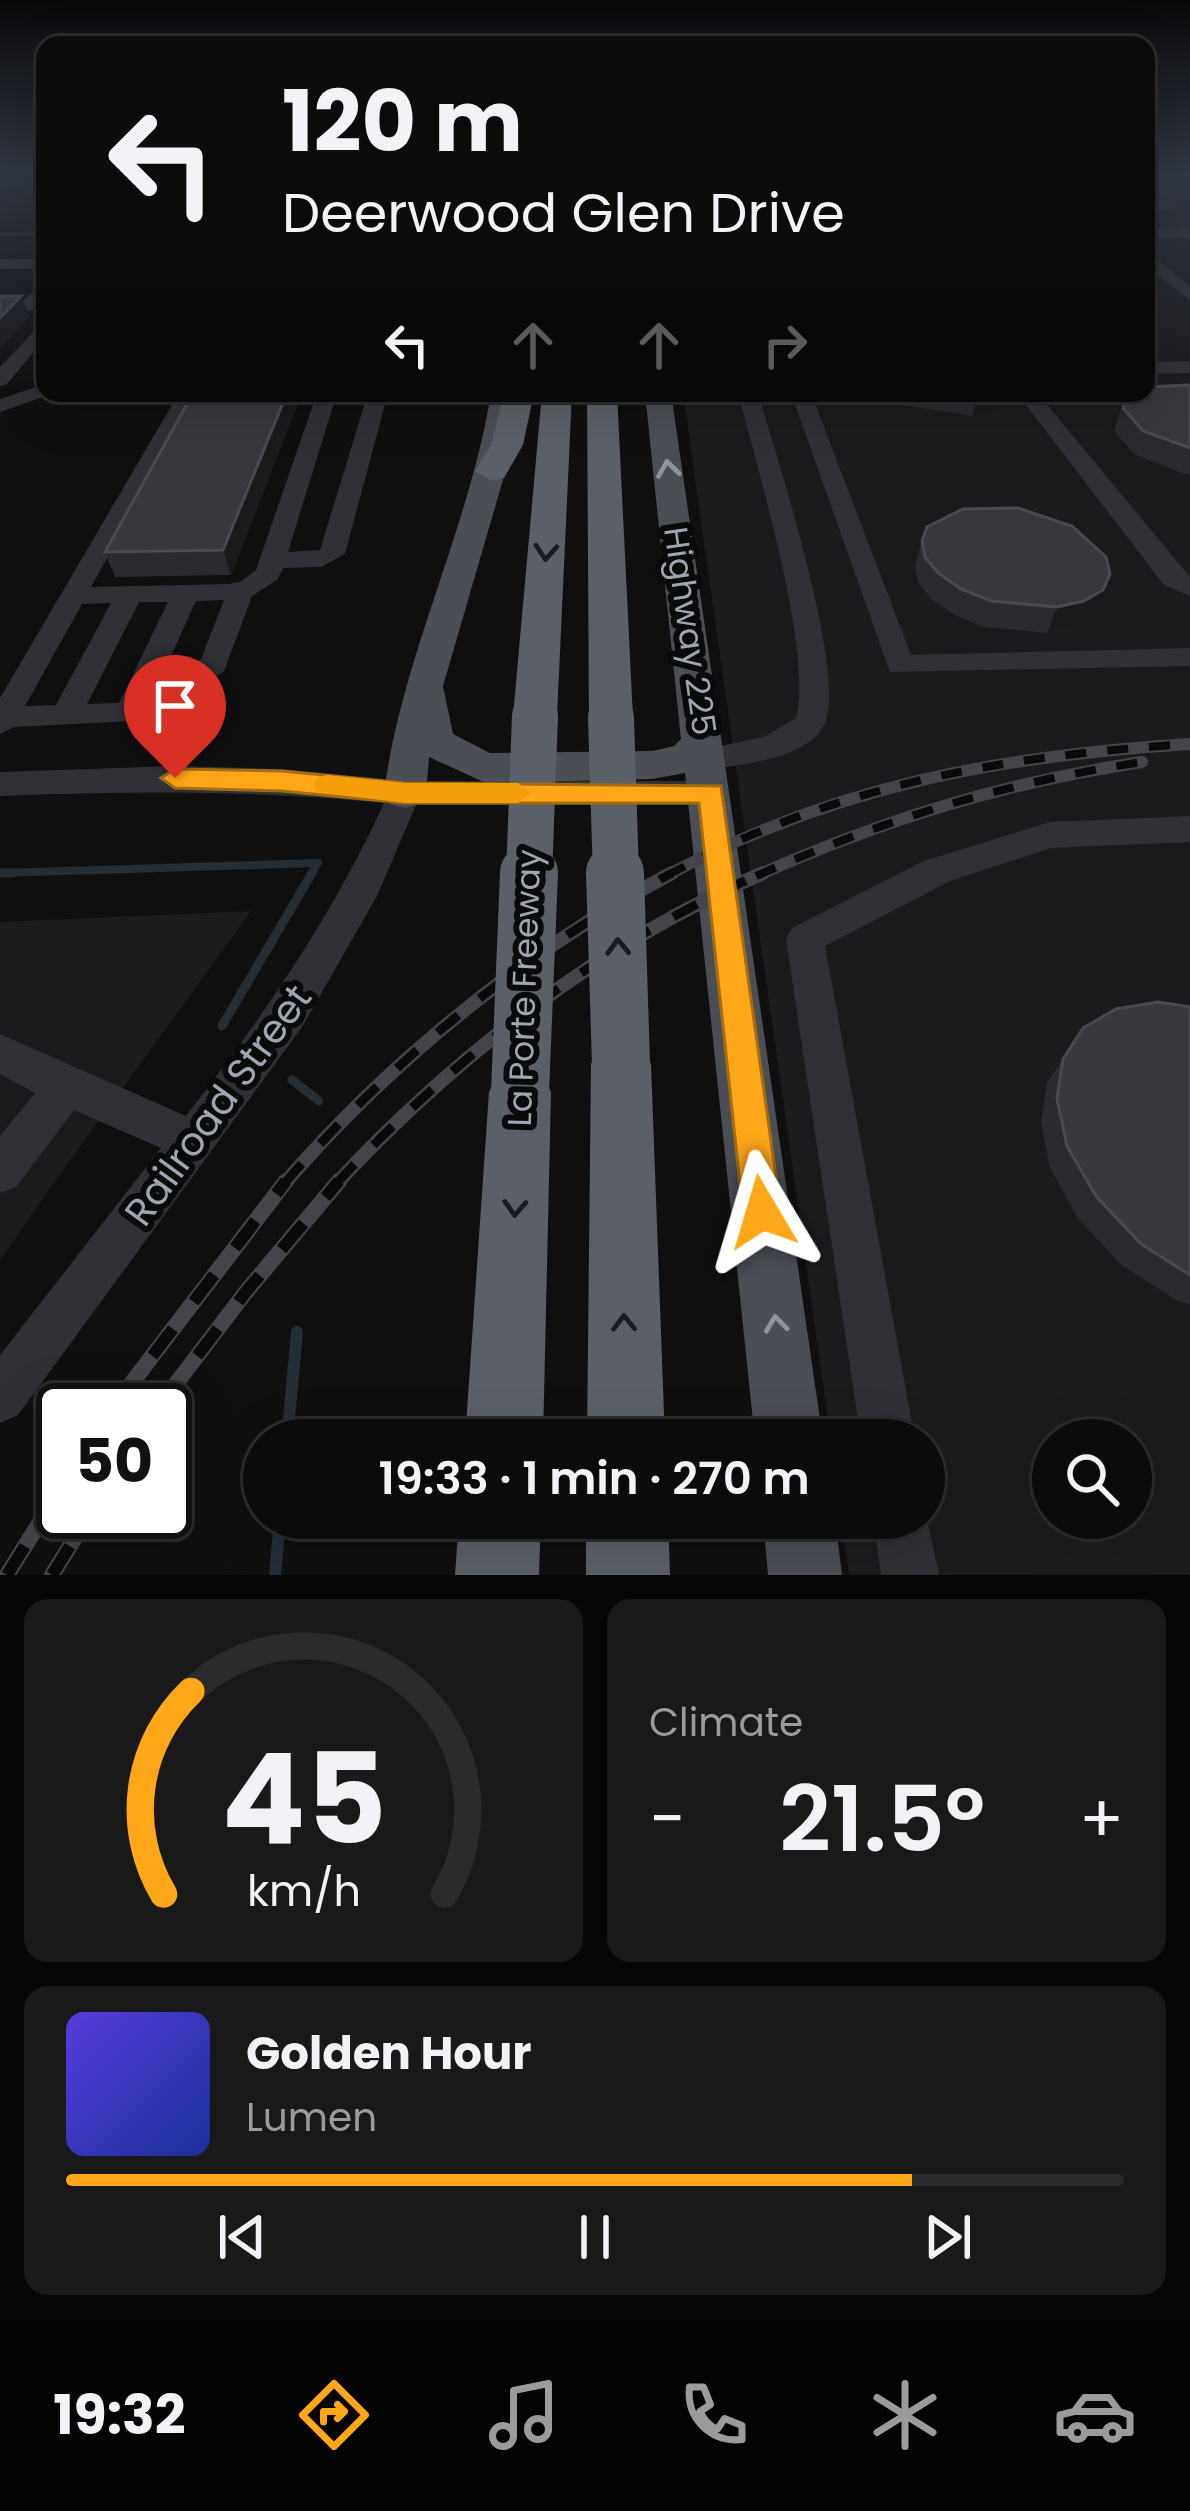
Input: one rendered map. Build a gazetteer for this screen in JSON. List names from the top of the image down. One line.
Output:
{"streets":{"highway":["La Porte Freeway"],"main road":["Highway 225"],"street":["Railroad Street"]},"page":{"turn":["120 m","Deerwood Glen Drive"],"limit":"50","trip":"19:33 · 1 min · 270 m","tile":"Climate","heat":["−","21.5°","+"],"song":["Golden Hour","Lumen"],"tabs":"19:32","gauge":["45","km/h"]}}
